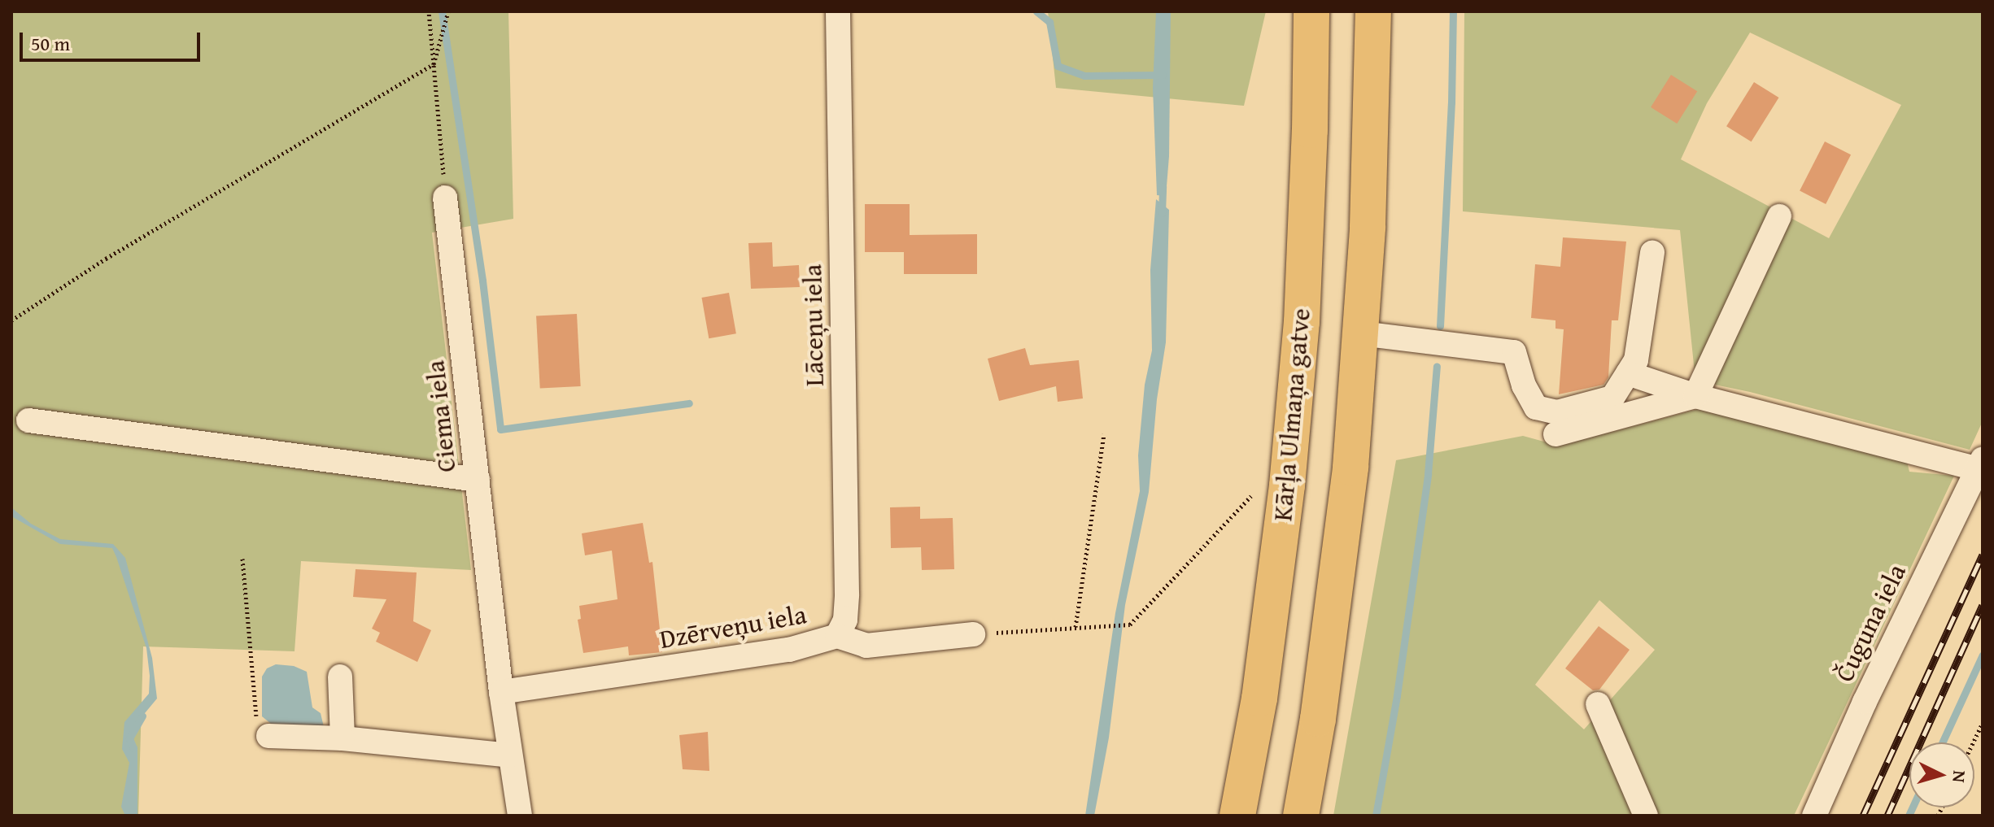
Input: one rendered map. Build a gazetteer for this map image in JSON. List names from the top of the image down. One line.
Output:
{"streets":{"highway":["Kārļa Ulmaņa gatve"],"street":["Lāceņu iela","Ciema iela","Čuguna iela","Dzērveņu iela"]},"crossings":[["Lāceņu iela","Dzērveņu iela"],["Ciema iela","Dzērveņu iela"]],"scale_bar":"50 m","north":"right"}
